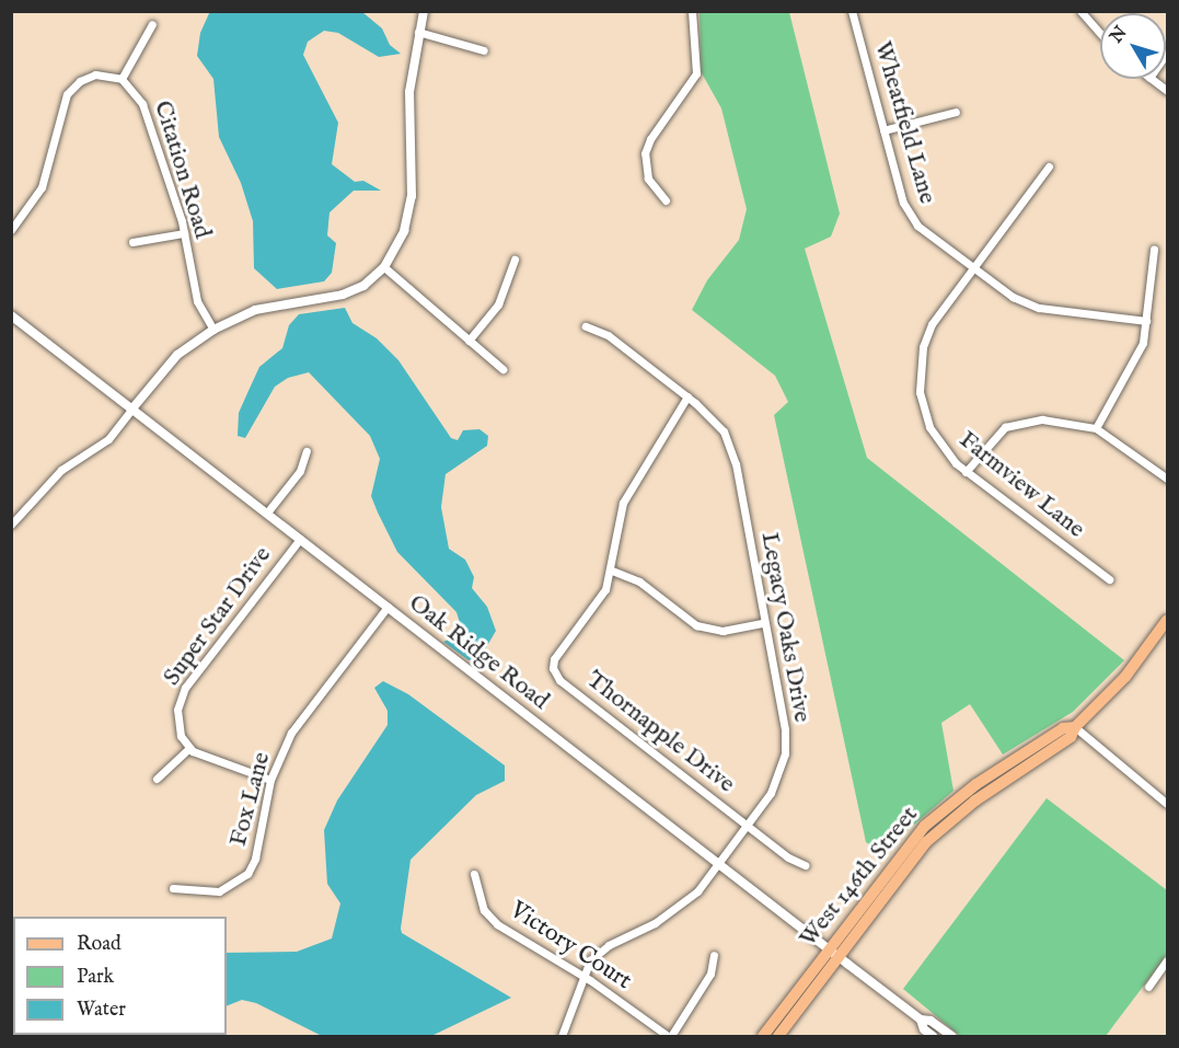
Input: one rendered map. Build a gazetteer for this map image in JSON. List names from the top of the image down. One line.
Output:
{"streets":{"main road":["West 146th Street"],"street":["Wheatfield Lane","Citation Road","Farmview Lane","Super Star Drive","Legacy Oaks Drive","Oak Ridge Road","Thornapple Drive","Fox Lane","Victory Court"]},"crossings":[["Wheatfield Lane","Farmview Lane"],["Super Star Drive","Oak Ridge Road"],["Legacy Oaks Drive","Oak Ridge Road"],["Legacy Oaks Drive","Thornapple Drive"],["Legacy Oaks Drive","Victory Court"],["Oak Ridge Road","Fox Lane"],["Oak Ridge Road","West 146th Street"]],"legend":["Road","Park","Water"],"north":"top left"}
